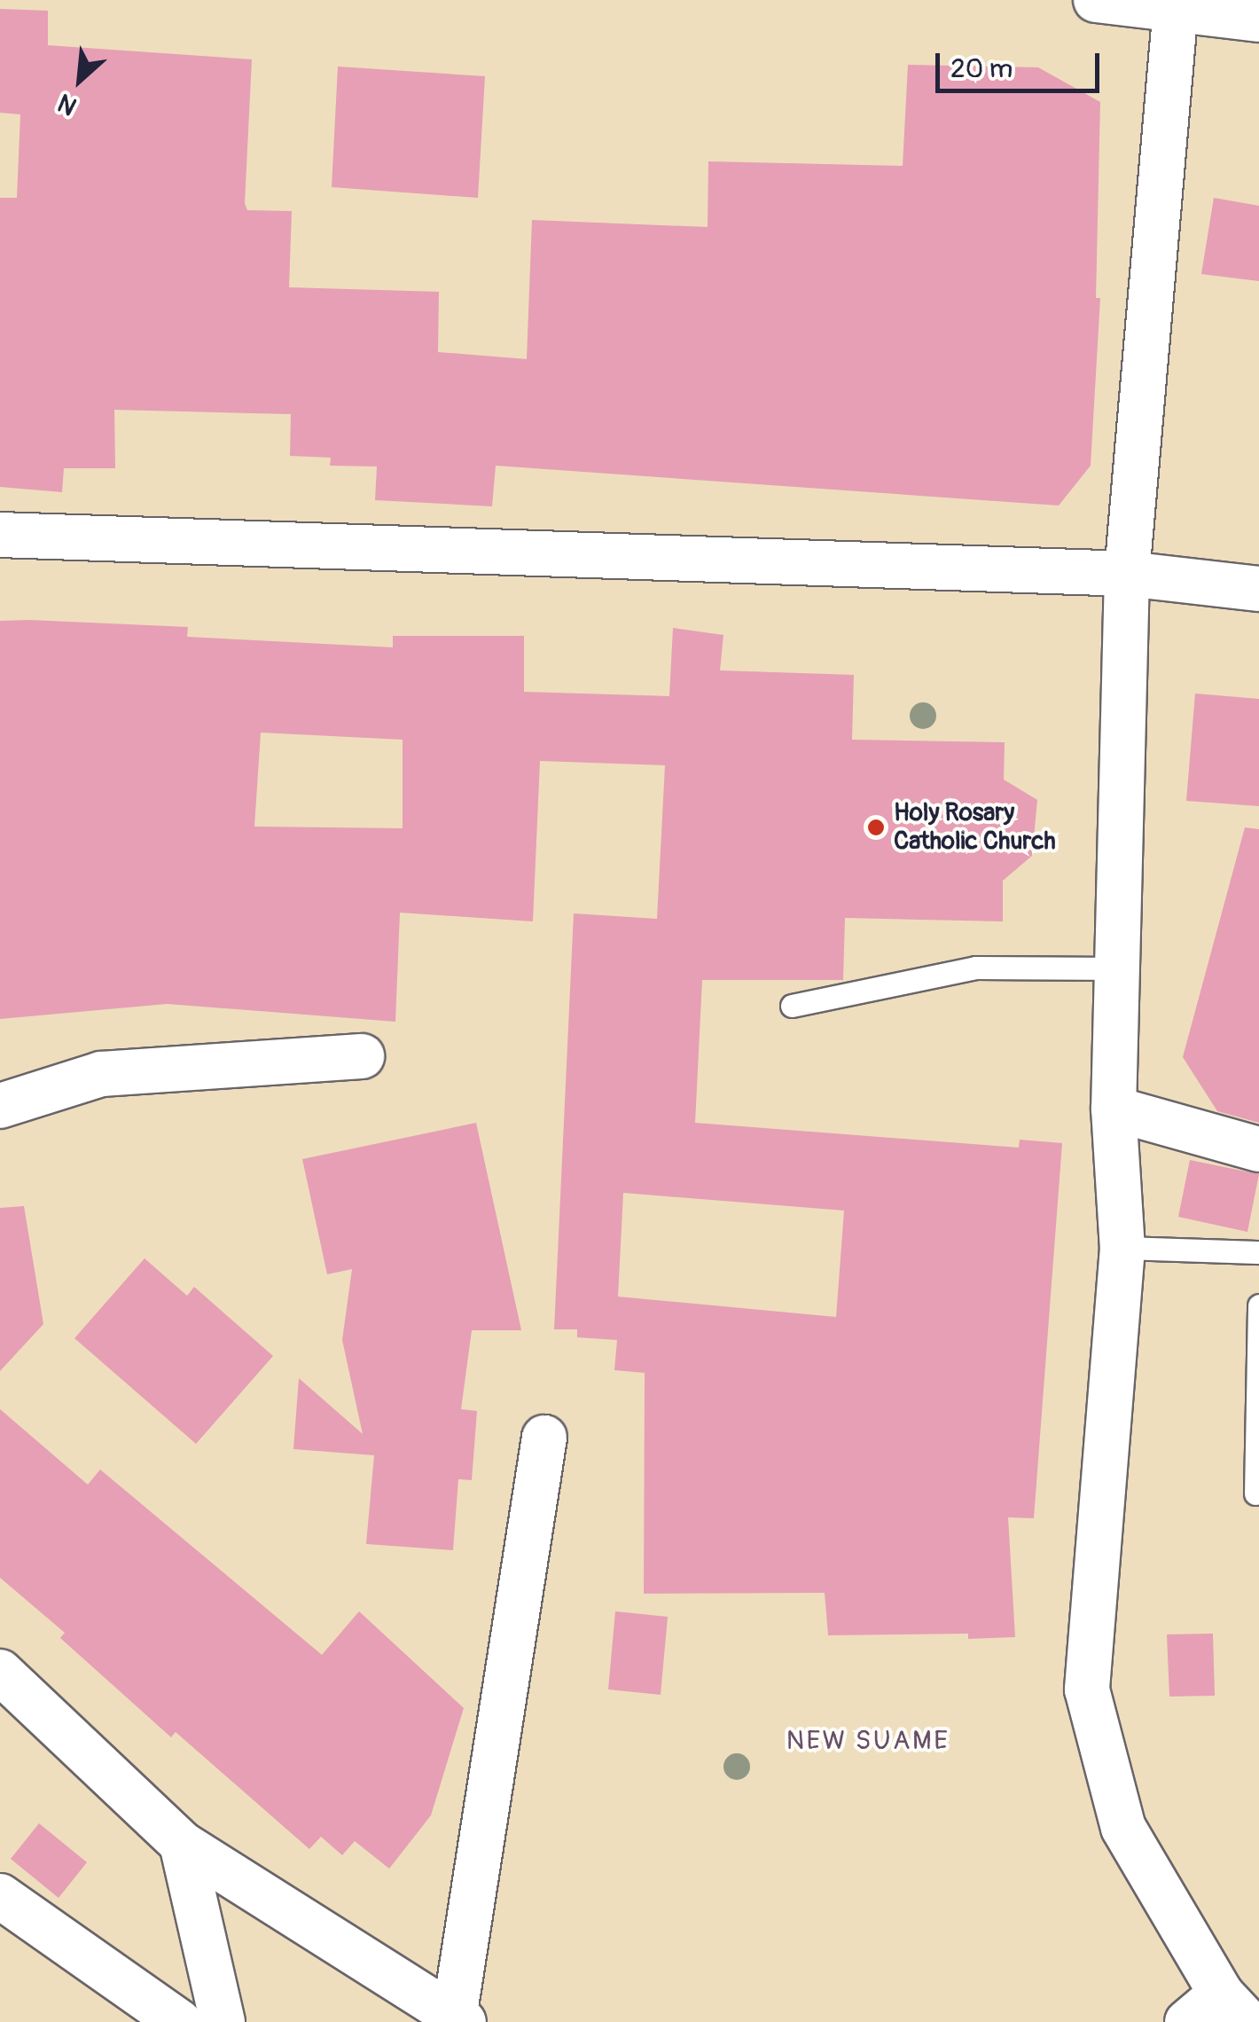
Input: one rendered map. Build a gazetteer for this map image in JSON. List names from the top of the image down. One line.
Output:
{"districts":["NEW SUAME"],"places":["Holy Rosary Catholic Church"],"scale_bar":"20 m","north":"bottom left"}
